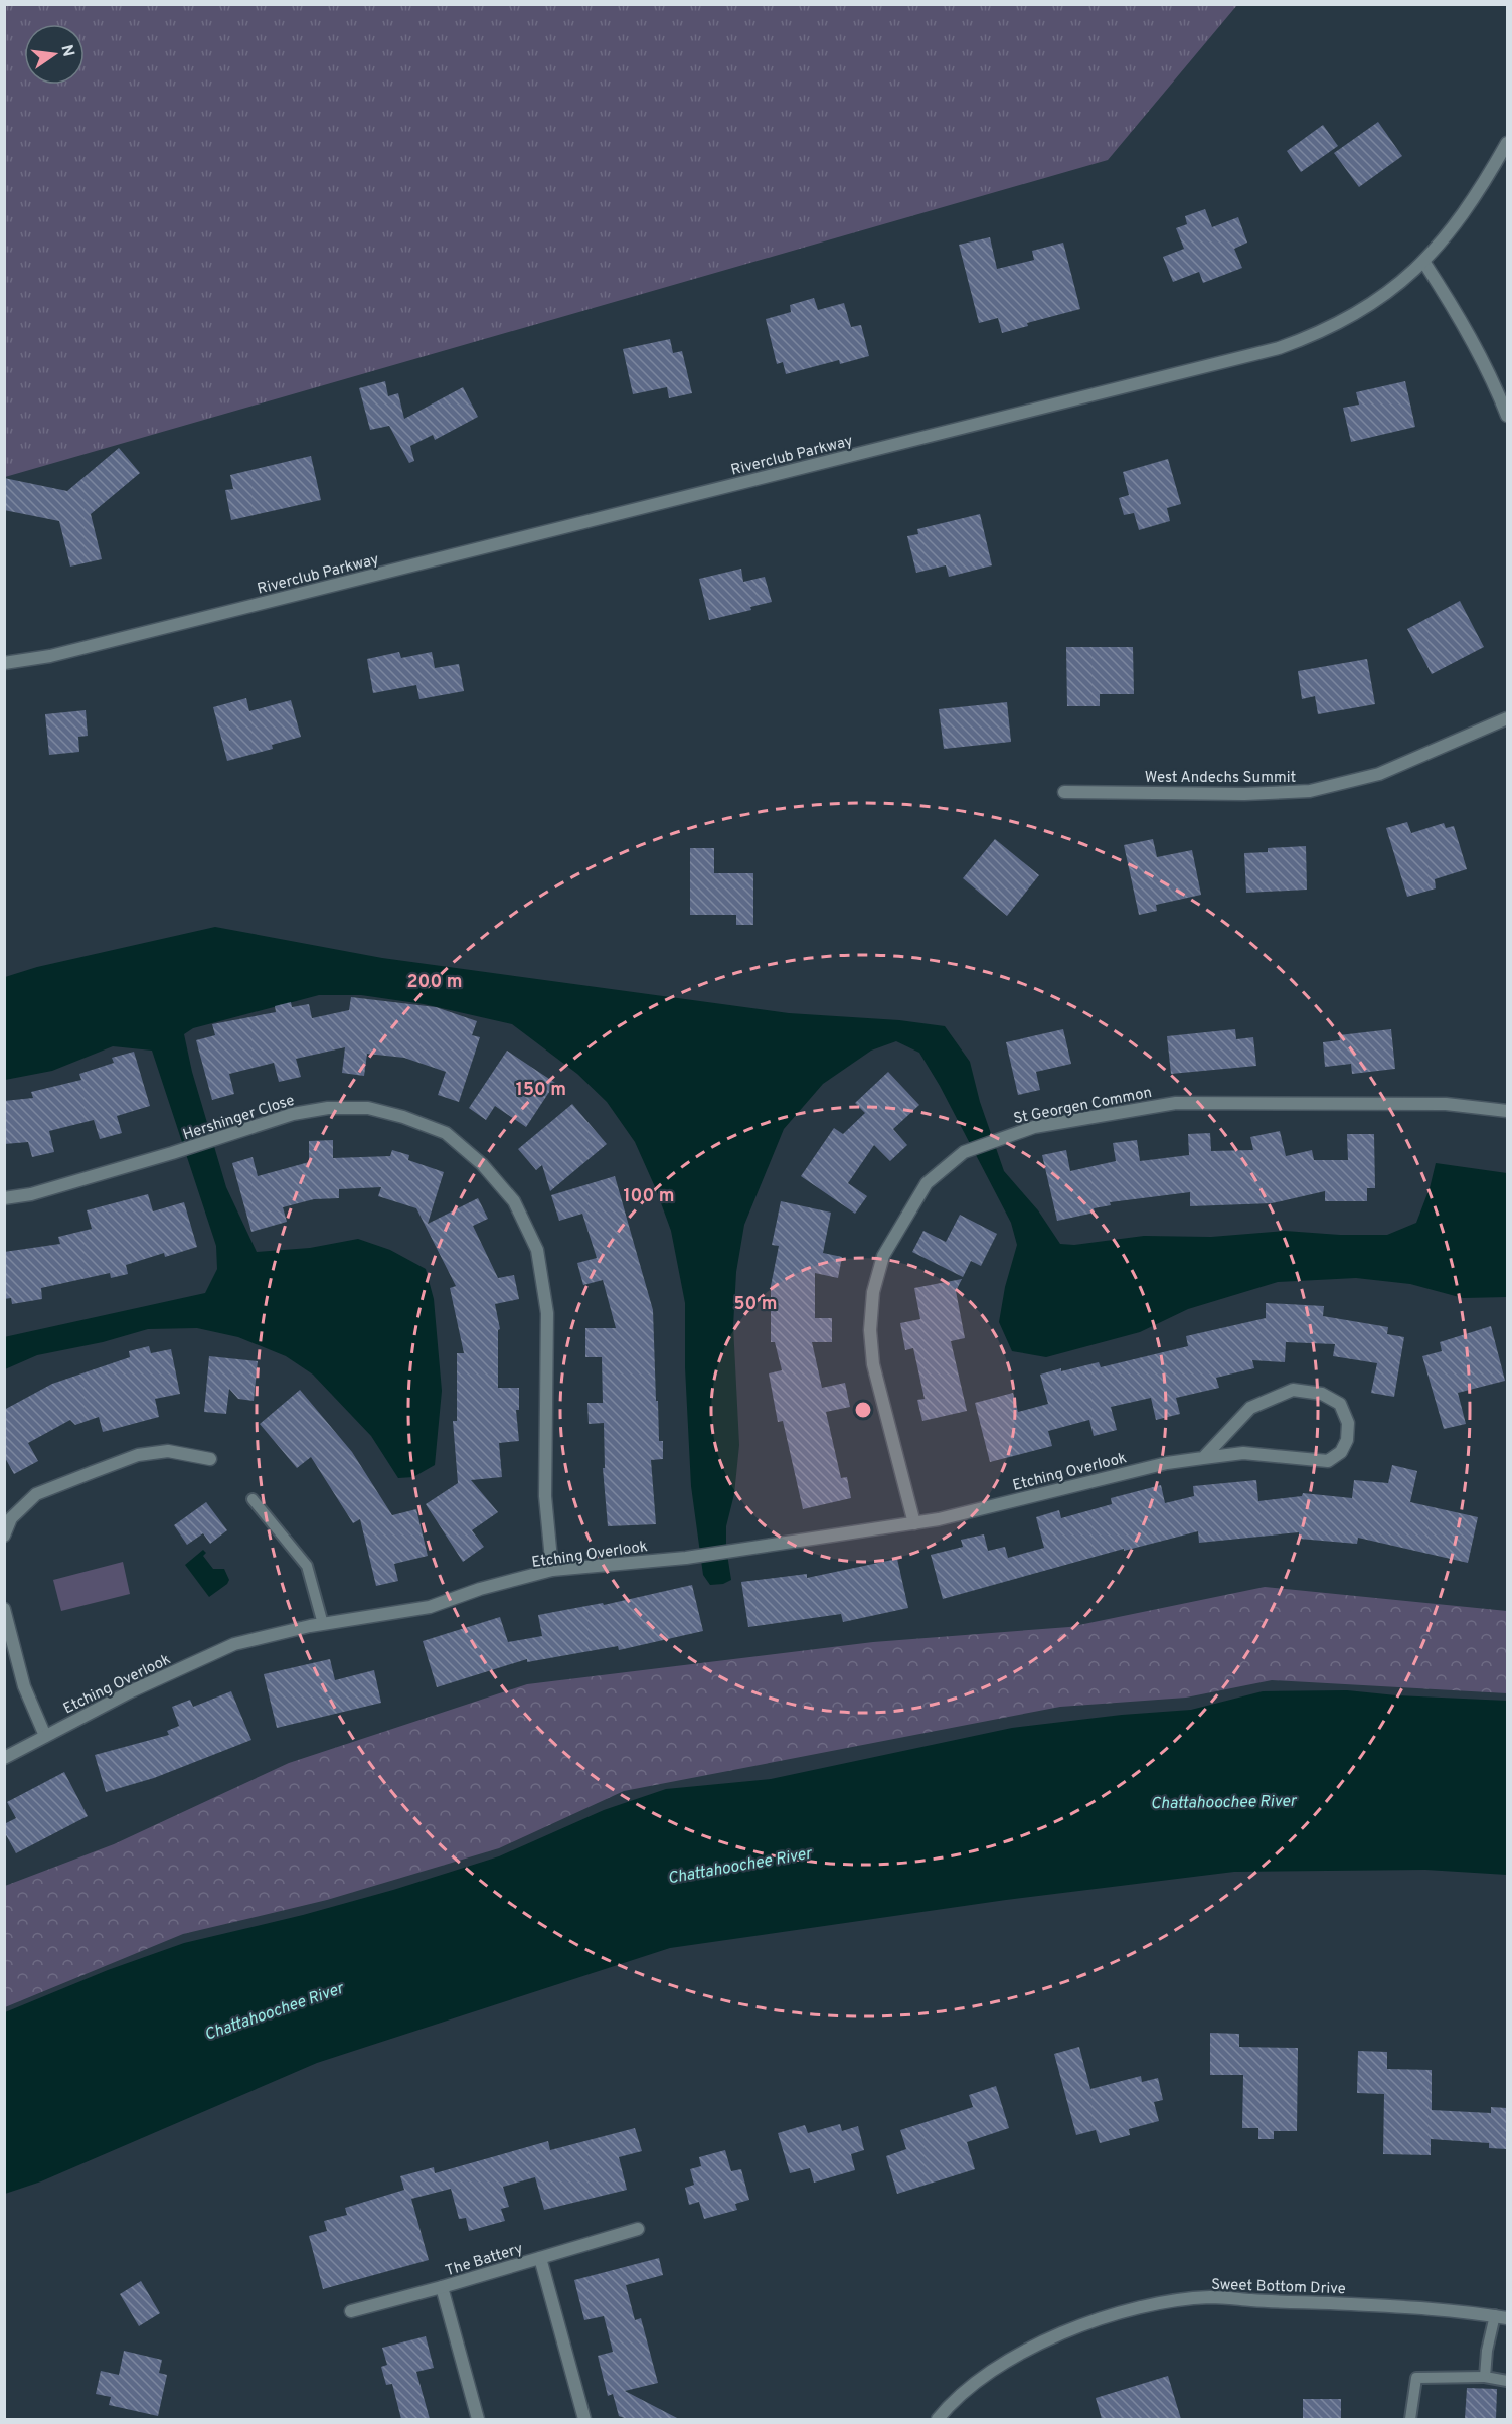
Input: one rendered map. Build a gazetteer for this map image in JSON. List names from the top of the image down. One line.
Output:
{"streets":{"street":["Riverclub Parkway","West Andechs Summit","St Georgen Common","Hershinger Close","Etching Overlook","The Battery","Sweet Bottom Drive"]},"crossings":[["St Georgen Common","Etching Overlook"],["Hershinger Close","Etching Overlook"]],"water":["Chattahoochee River"],"north":"right","rings":["200 m","150 m","100 m","50 m"]}
